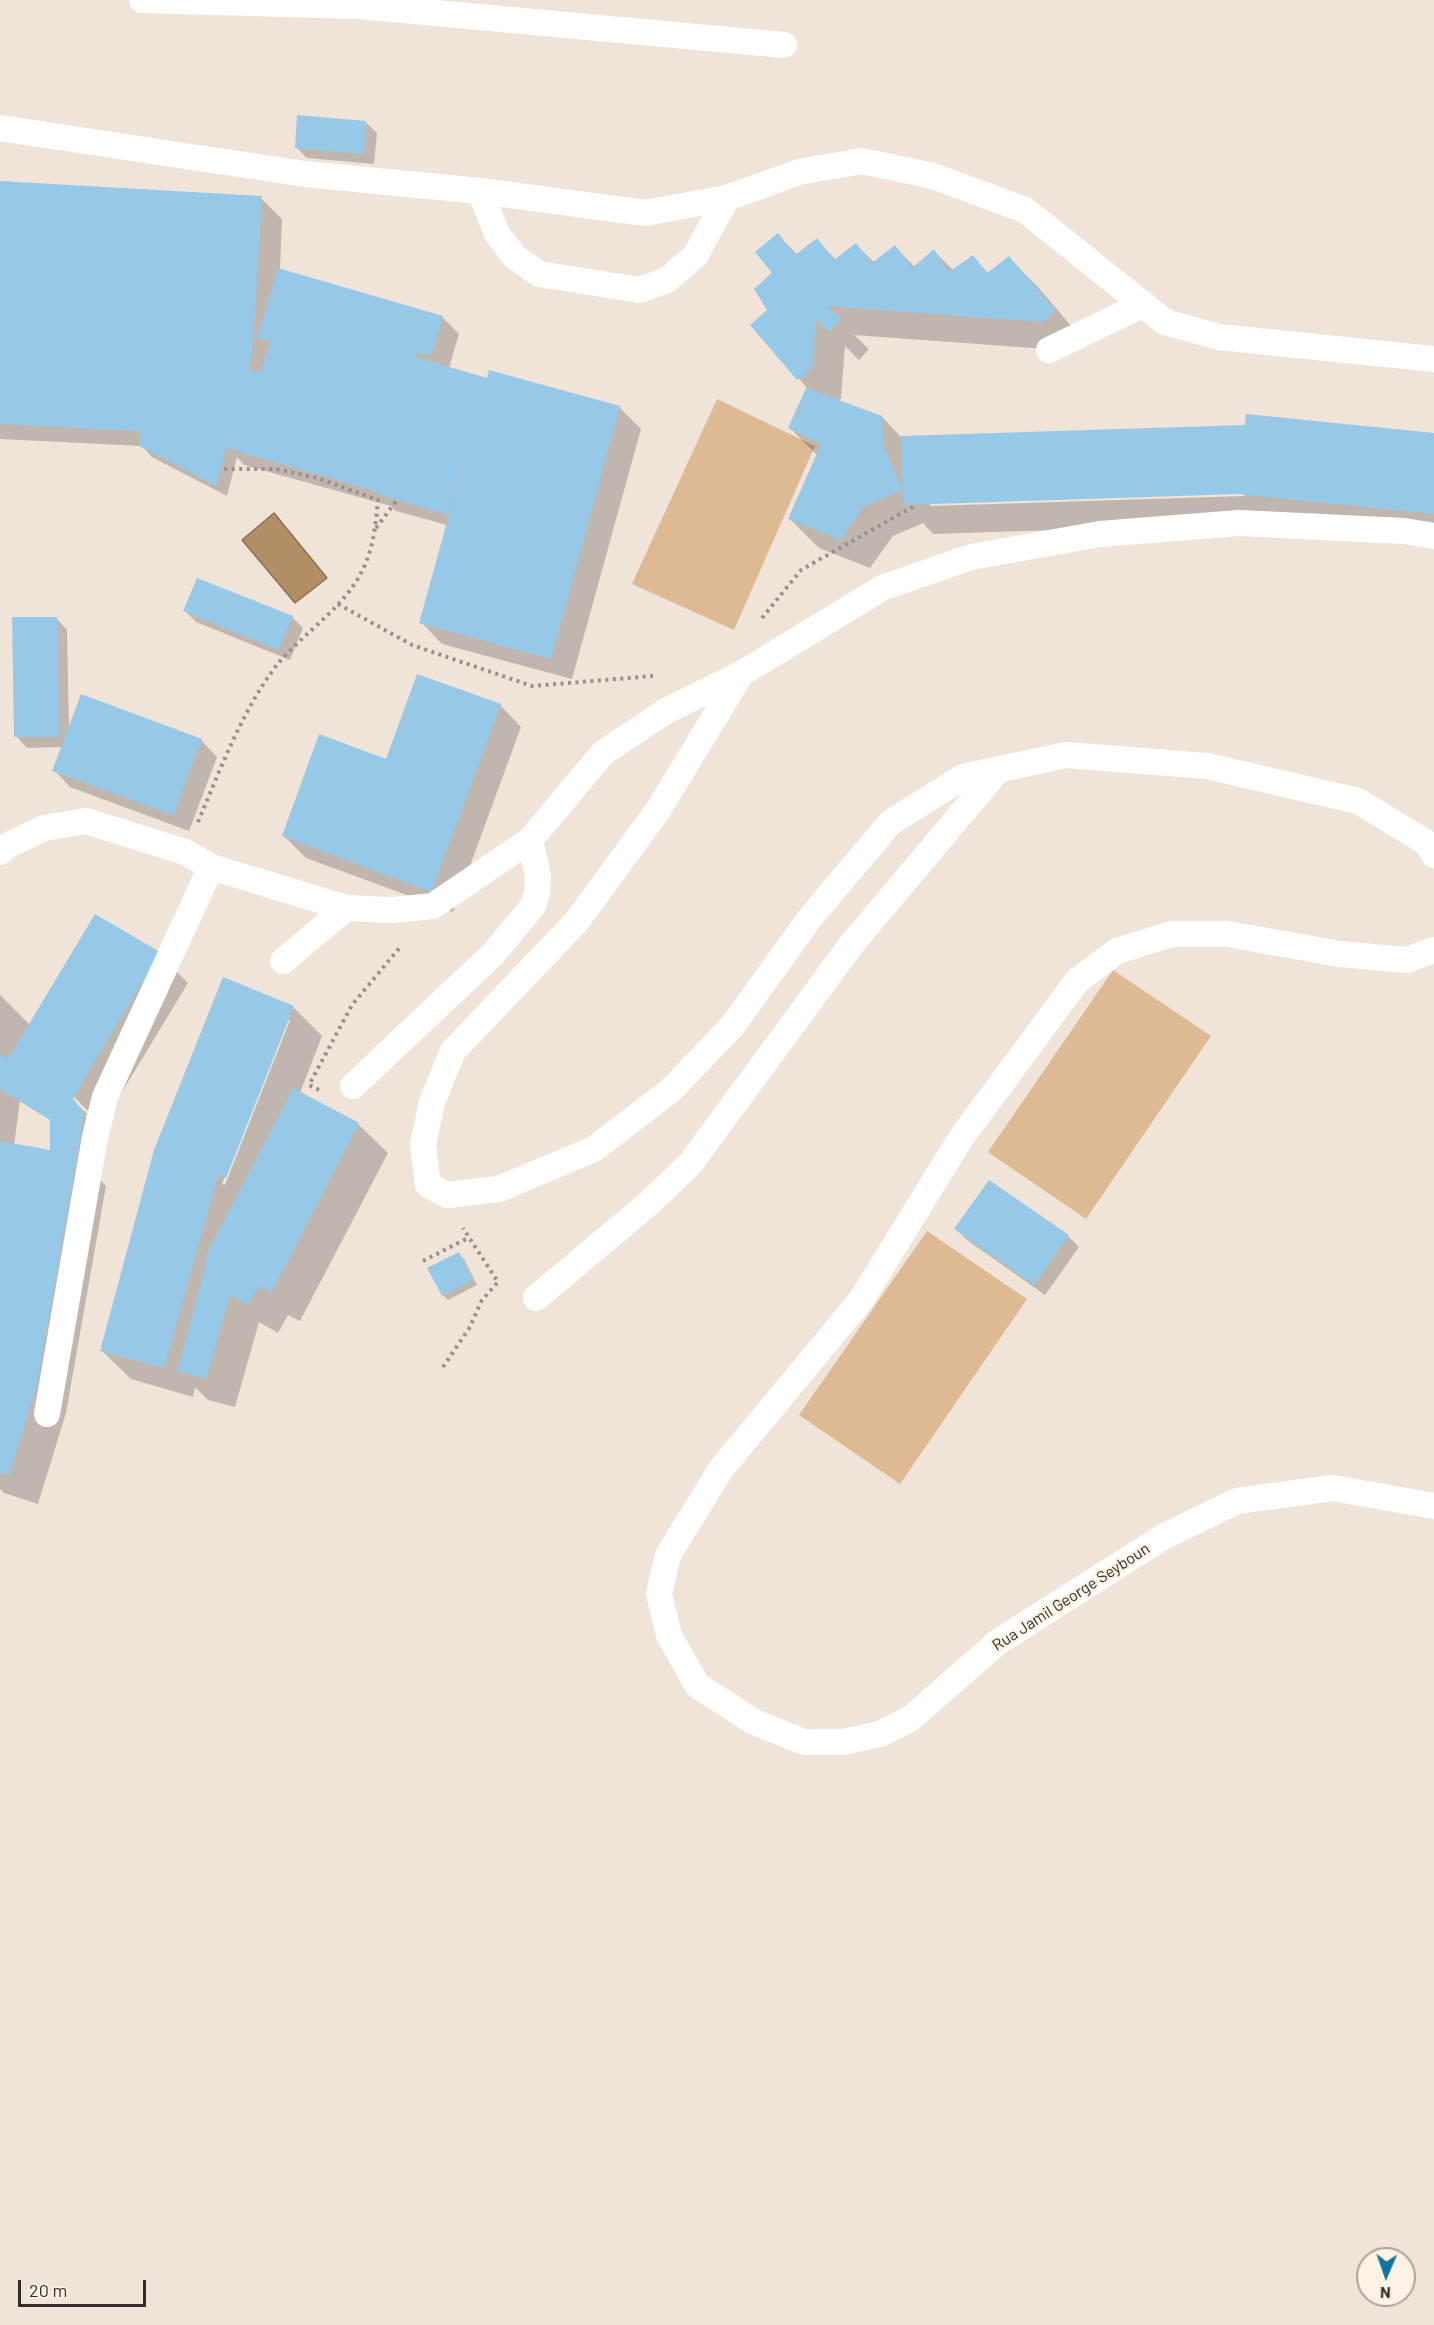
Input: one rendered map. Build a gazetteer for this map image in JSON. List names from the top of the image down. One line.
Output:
{"streets":{"lane":["Rua Jamil George Seyboun"]},"scale_bar":"20 m","north":"bottom"}
